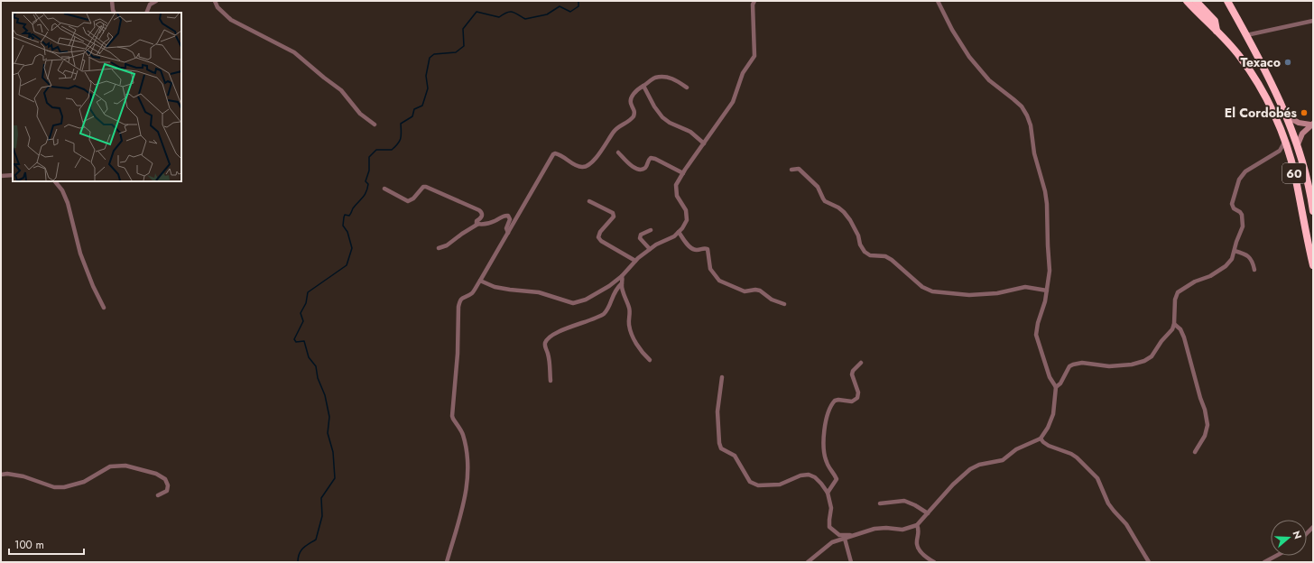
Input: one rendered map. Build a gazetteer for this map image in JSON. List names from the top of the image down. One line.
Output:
{"streets":{"highway":["60"]},"places":["Texaco","El Cordobés"],"scale_bar":"100 m","north":"right"}
